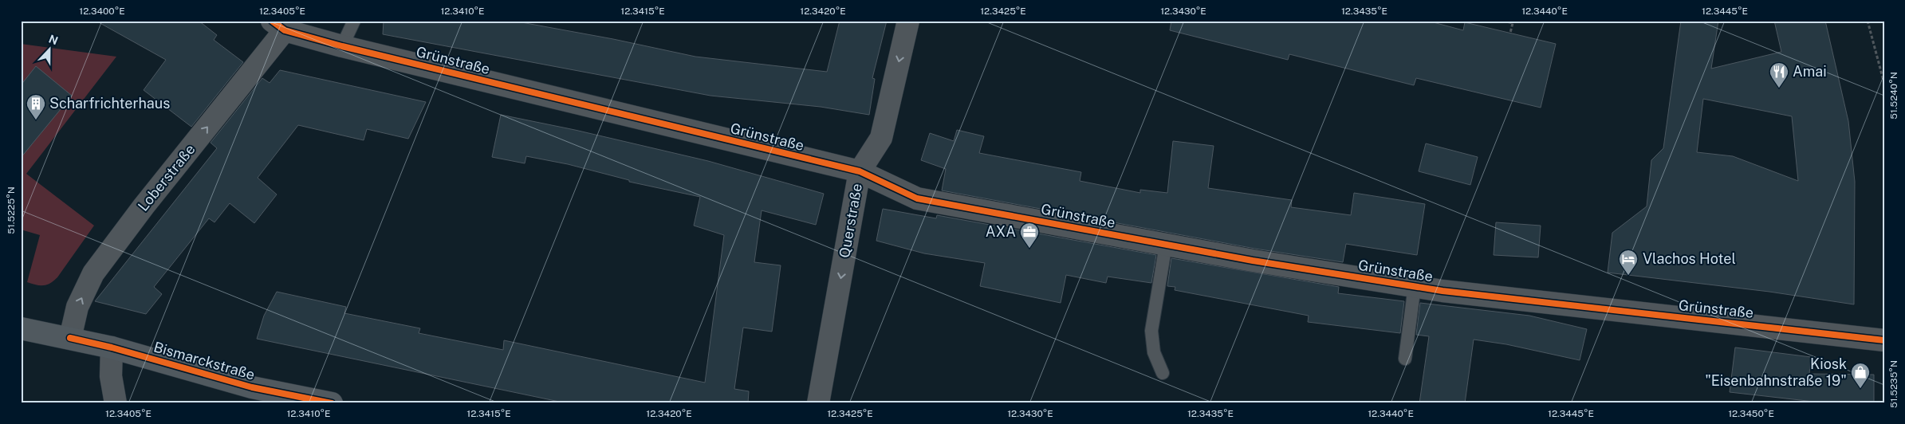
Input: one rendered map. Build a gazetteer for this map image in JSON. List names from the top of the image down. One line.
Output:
{"streets":{"street":["Grünstraße","Loberstraße","Querstraße","Bismarckstraße"]},"crossings":[["Grünstraße","Loberstraße"],["Grünstraße","Querstraße"],["Loberstraße","Bismarckstraße"]],"one_way":["Loberstraße","Querstraße"],"places":{"restaurant":["Amai"],"building":["Scharfrichterhaus"],"office":["AXA"],"hotel":["Vlachos Hotel"],"shop":["Kiosk \"Eisenbahnstraße 19\""]},"north":"top","coordinates":["12.3400°E","12.3405°E","12.3410°E","12.3415°E","12.3420°E","12.3425°E","12.3430°E","12.3435°E","12.3440°E","12.3445°E","51.5240°N","51.5225°N","51.5235°N","12.3450°E"]}
